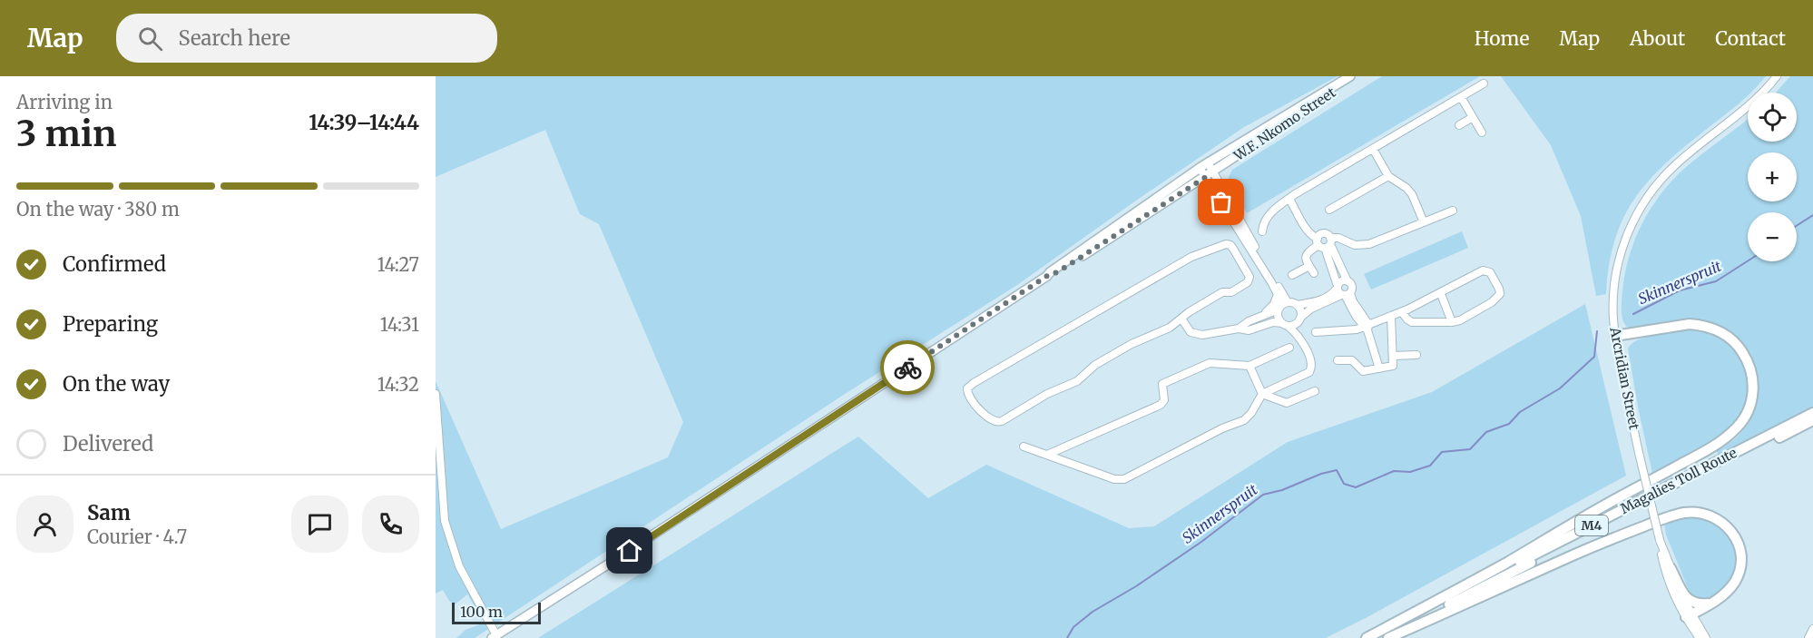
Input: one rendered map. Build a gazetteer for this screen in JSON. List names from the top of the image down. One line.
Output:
{"streets":{"highway":["Magalies Toll Route","M4"],"main road":["W.F. Nkomo Street"],"street":["Arcridian Street"]},"water":["Skinnerspruit"],"scale_bar":"100 m","page":{"header":"Map","search":"Search here","nav":["Home","Map","About","Contact"],"heading":["3 min","Arriving in","14:39–14:44"],"panel":["Sam","Courier · 4.7"],"map_buttons":["+","−"],"bar":"On the way · 380 m","list":[["Confirmed","14:27"],["Preparing","14:31"],["On the way","14:32"],"Delivered"],"scale":"100 m"}}
